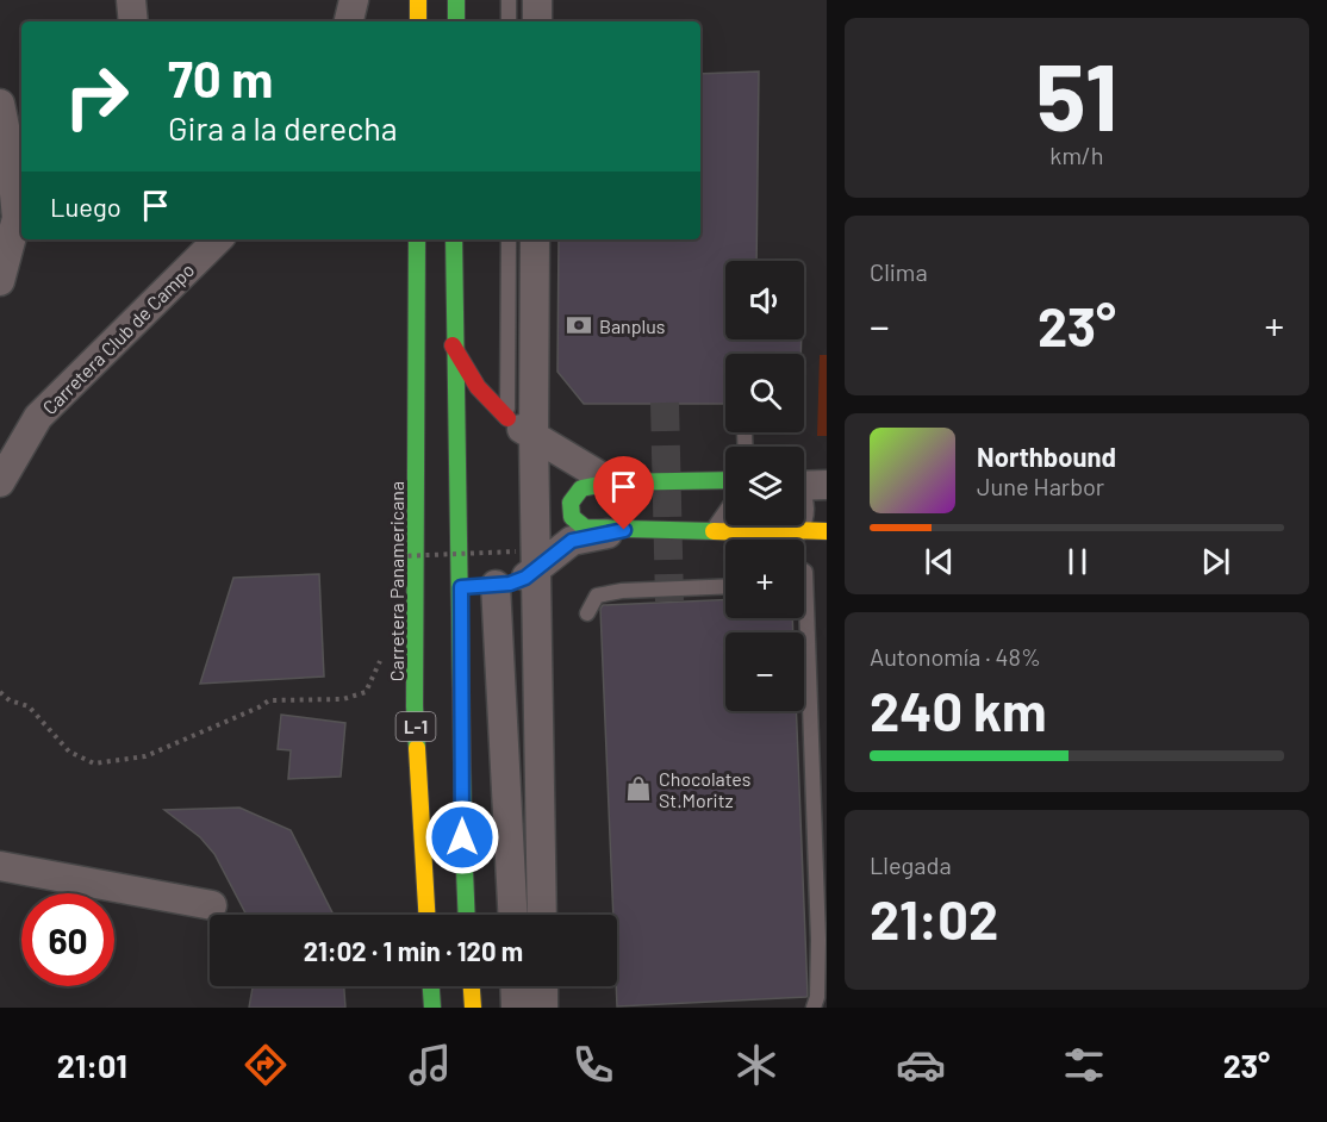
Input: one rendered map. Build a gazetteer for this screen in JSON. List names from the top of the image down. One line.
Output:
{"streets":{"main road":["Carretera Panamericana","L-1"],"street":["Carretera Club de Campo"]},"places":{"bank":["Banplus"],"shop":["Chocolates St.Moritz"]},"page":{"tile":[["51","km/h"],"Clima",["Autonomía · 48%","240 km"],["Llegada","21:02"]],"turn":["70 m","Gira a la derecha"],"then":"Luego","map_buttons":["+","−"],"heat":["−","23°","+"],"song":["Northbound","June Harbor"],"limit":"60","trip":"21:02 · 1 min · 120 m","tabs":["21:01","23°"]}}
